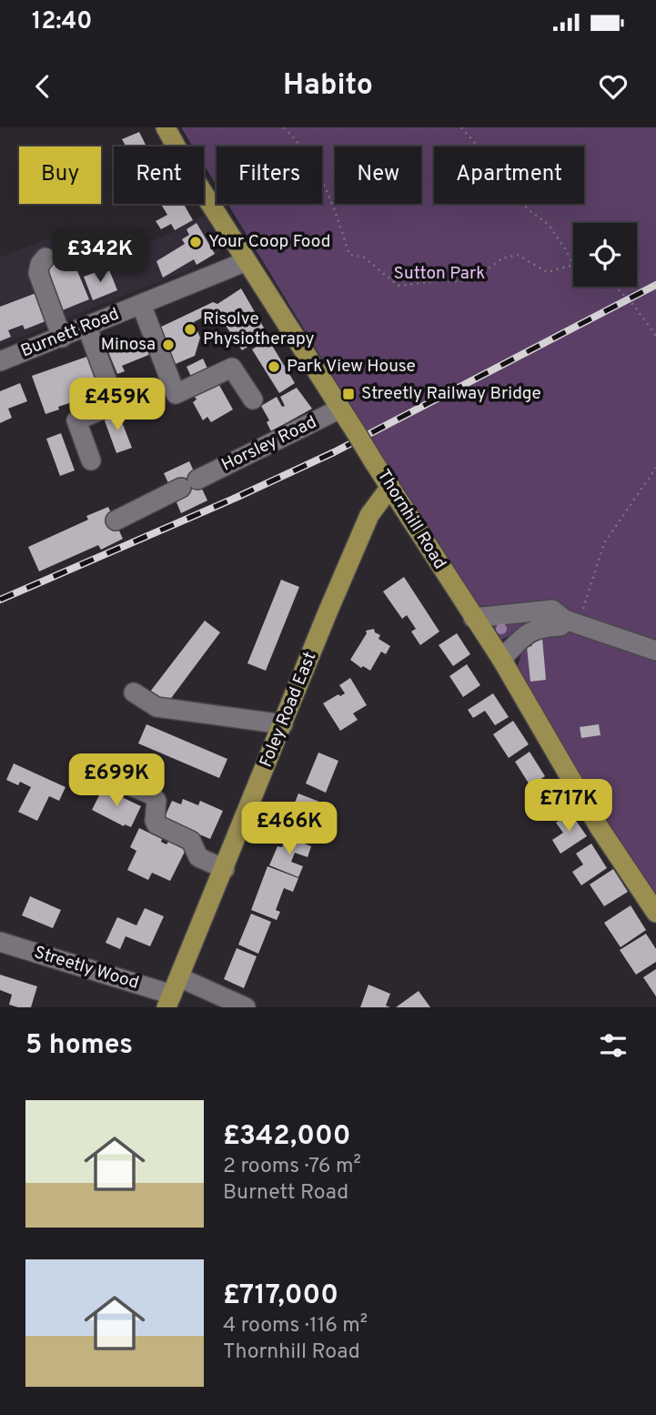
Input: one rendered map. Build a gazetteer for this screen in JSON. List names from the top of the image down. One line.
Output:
{"streets":{"main road":["Thornhill Road","Foley Road East"],"street":["Burnett Road","Horsley Road","Streetly Wood"]},"crossings":[["Burnett Road","Thornhill Road"],["Horsley Road","Thornhill Road"],["Thornhill Road","Foley Road East"],["Foley Road East","Streetly Wood"]],"parks":["Sutton Park"],"places":{"other":["Your Coop Food","Risolve Physiotherapy","Minosa","Park View House"],"transit":["Streetly Railway Bridge"]},"page":{"status":"12:40","header":"Habito","chip":["Buy","Rent","Filters","New","Apartment"],"price":["£342K","£459K","£699K","£717K","£466K"],"heading":"5 homes","list":[{"name":"£342,000","note":"2 rooms · 76 m² · Burnett Road"},{"name":"£717,000","note":"4 rooms · 116 m² · Thornhill Road"}]}}
